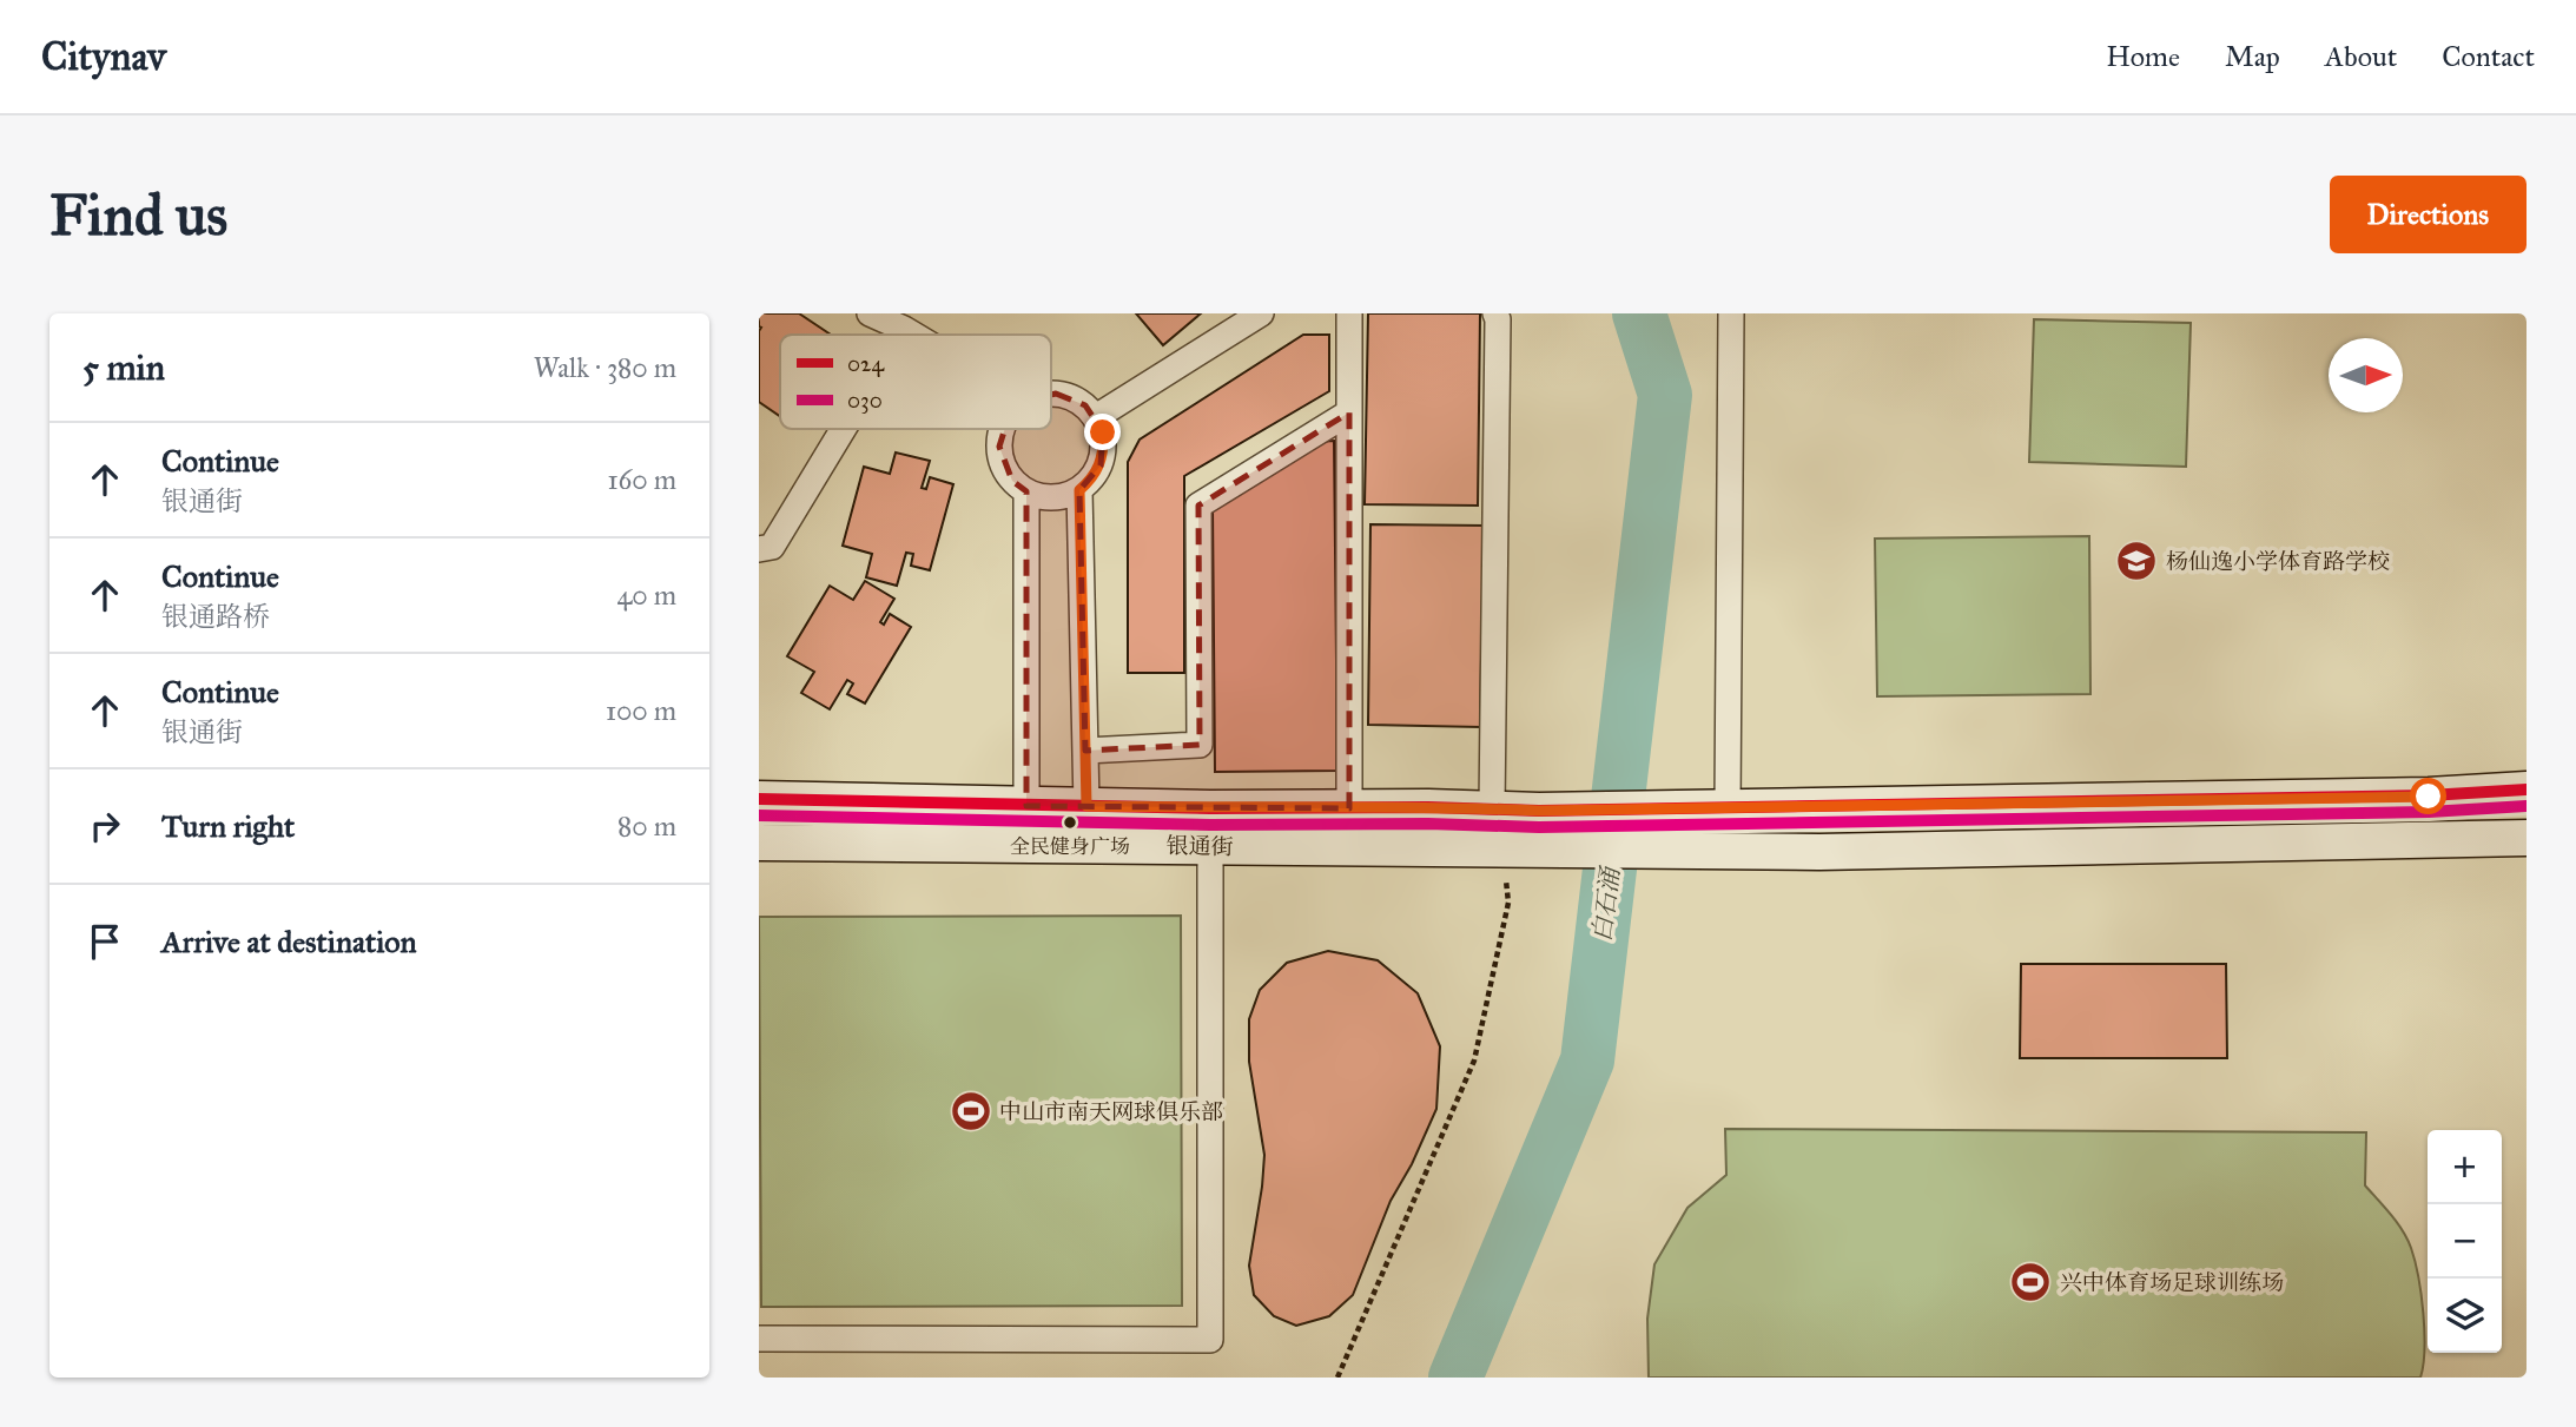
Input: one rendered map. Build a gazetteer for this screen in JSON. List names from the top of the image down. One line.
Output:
{"streets":{"street":["银通街"]},"water":["白石涌"],"places":{"school or university":["杨仙逸小学体育路学校"],"other":["全民健身广场"],"sports":["中山市南天网球俱乐部","兴中体育场足球训练场"]},"lines":["transit line 024","transit line 030"],"legend":["024","030"],"north":"right","page":{"header":"Citynav","nav":["Home","Map","About","Contact"],"buttons":"Directions","title":"Find us","heading":["5 min","Walk · 380 m"],"list":[["Continue","银通街","160 m"],["Continue","银通路桥","40 m"],["Continue","银通街","100 m"],["Turn right","80 m"],"Arrive at destination"],"map_buttons":["+","−"]}}
